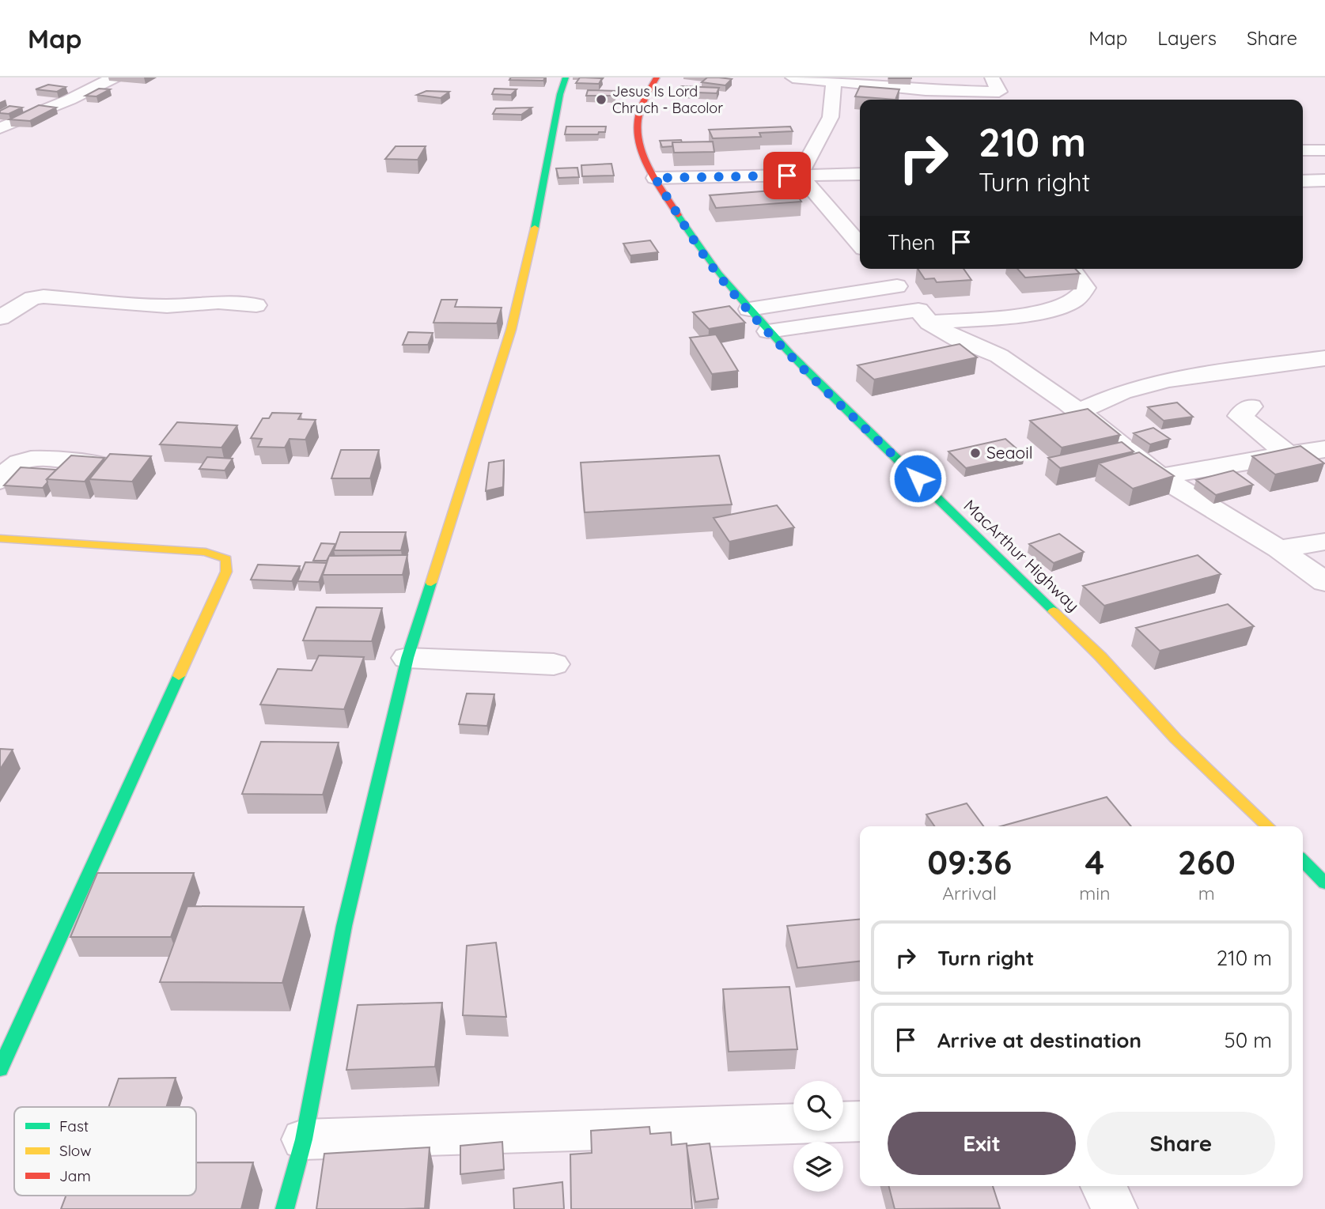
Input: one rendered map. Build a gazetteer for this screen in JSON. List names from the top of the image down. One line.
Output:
{"streets":{"street":["MacArthur Highway"]},"places":["Jesus Is Lord Chruch - Bacolor","Seaoil"],"legend":["Fast","Slow","Jam"],"page":{"header":"Map","nav":["Map","Layers","Share"],"turn":["210 m","Turn right"],"then":"Then","eta":["09:36","Arrival","4","min","260","m"],"list":[{"name":"Turn right","value":"210 m"},{"name":"Arrive at destination","value":"50 m"}],"buttons":["Exit","Share"]}}
